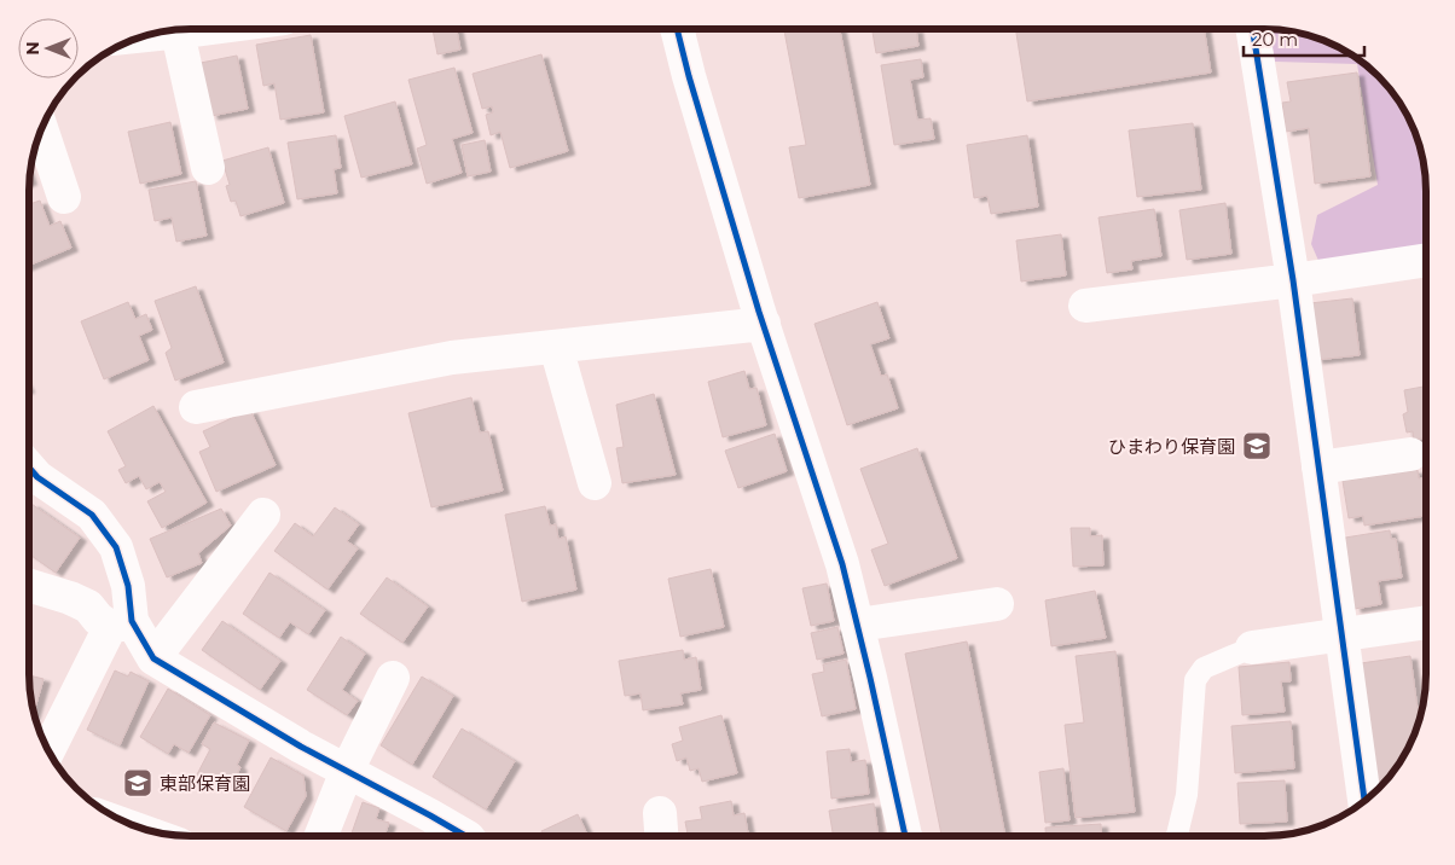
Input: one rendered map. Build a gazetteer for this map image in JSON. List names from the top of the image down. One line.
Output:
{"places":{"school or university":["ひまわり保育園","東部保育園"]},"scale_bar":"20 m","north":"left"}
